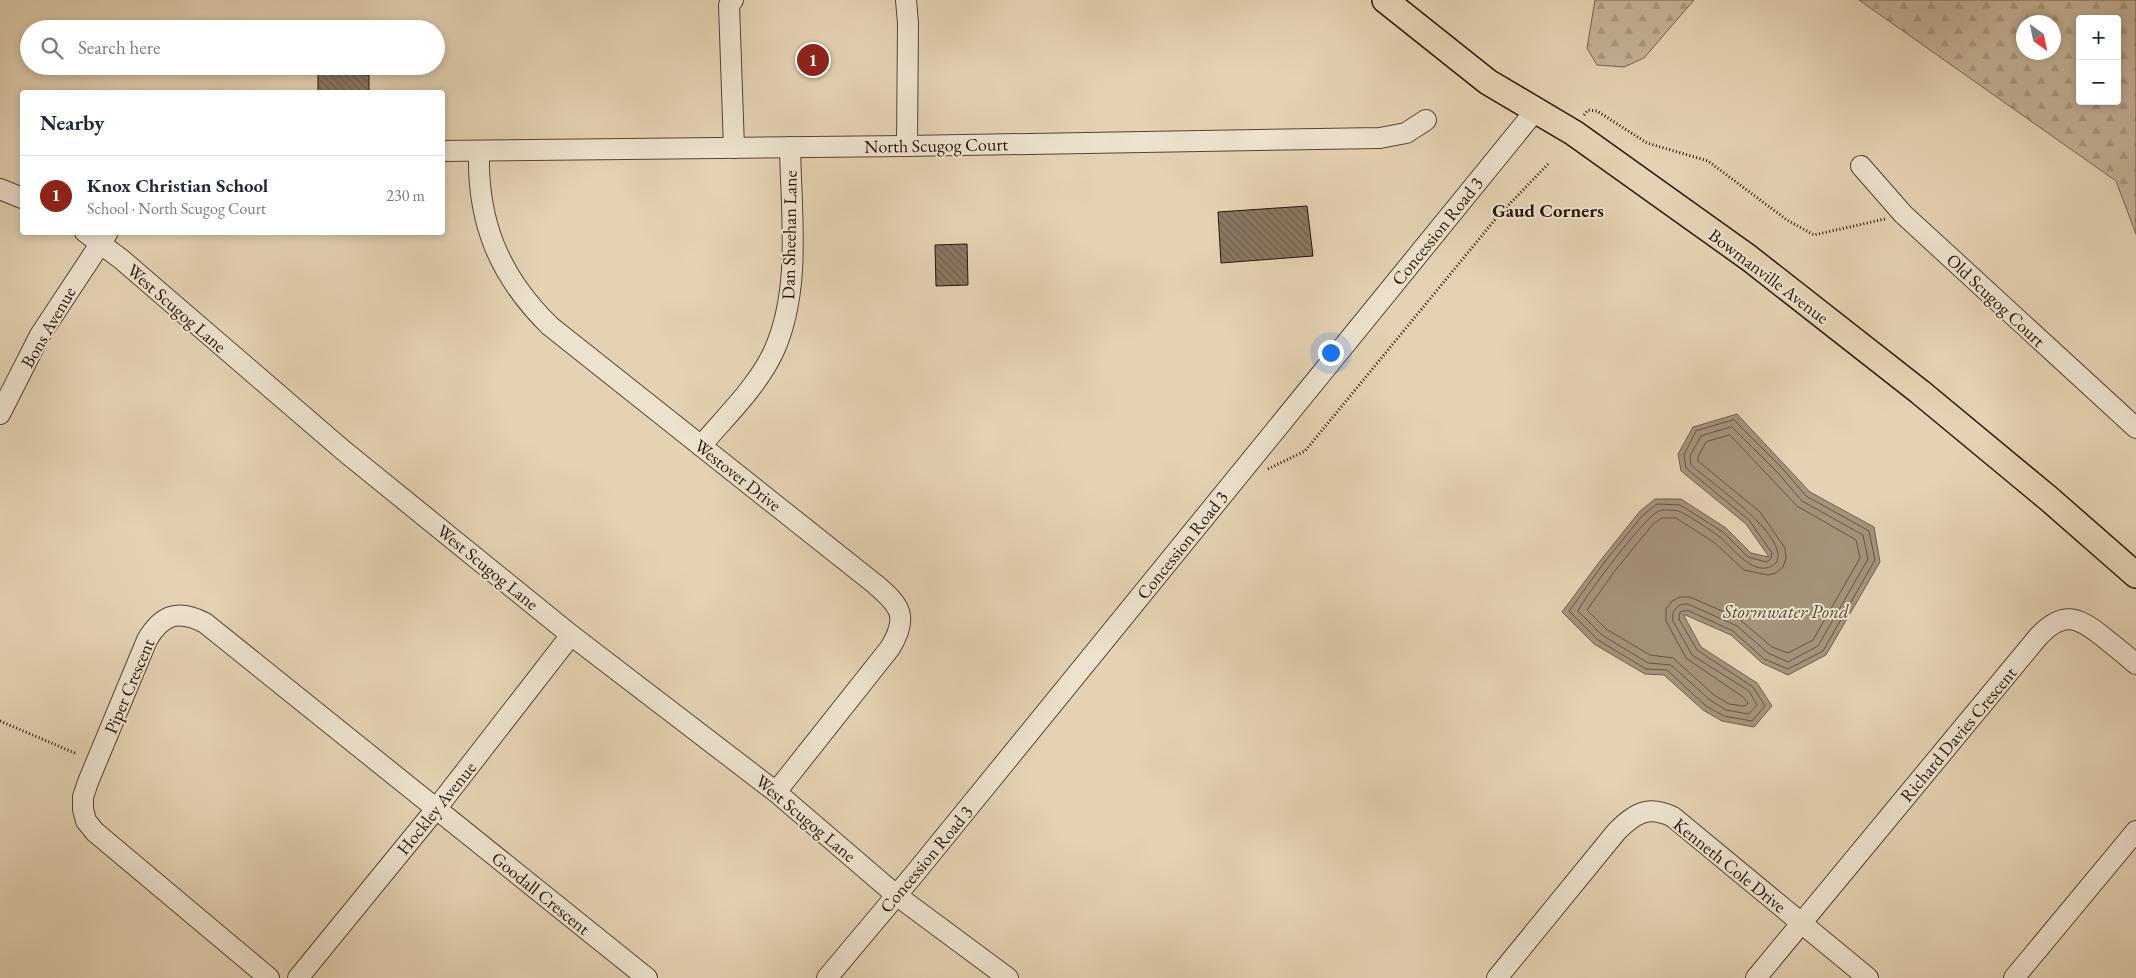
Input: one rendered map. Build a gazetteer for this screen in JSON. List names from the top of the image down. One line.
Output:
{"streets":{"main road":["Bowmanville Avenue"],"street":["North Scugog Court","Concession Road 3","Dan Sheehan Lane","Old Scugog Court","West Scugog Lane","Bons Avenue","Westover Drive","Piper Crescent","Richard Davies Crescent","Hockley Avenue","Kenneth Cole Drive","Goodall Crescent"]},"crossings":[["North Scugog Court","Dan Sheehan Lane"],["North Scugog Court","Westover Drive"],["Concession Road 3","Bowmanville Avenue"],["Concession Road 3","West Scugog Lane"],["Dan Sheehan Lane","Westover Drive"],["West Scugog Lane","Bons Avenue"],["West Scugog Lane","Westover Drive"],["West Scugog Lane","Hockley Avenue"],["Piper Crescent","Hockley Avenue"],["Piper Crescent","Goodall Crescent"],["Richard Davies Crescent","Kenneth Cole Drive"],["Hockley Avenue","Goodall Crescent"]],"districts":["Gaud Corners"],"water":["Stormwater Pond"],"north":"bottom right","page":{"map_buttons":["+","−"],"search":"Search here","pins":"1","heading":"Nearby","list":[{"mark":"1","name":"Knox Christian School","note":"School · North Scugog Court","value":"230 m"}]}}
